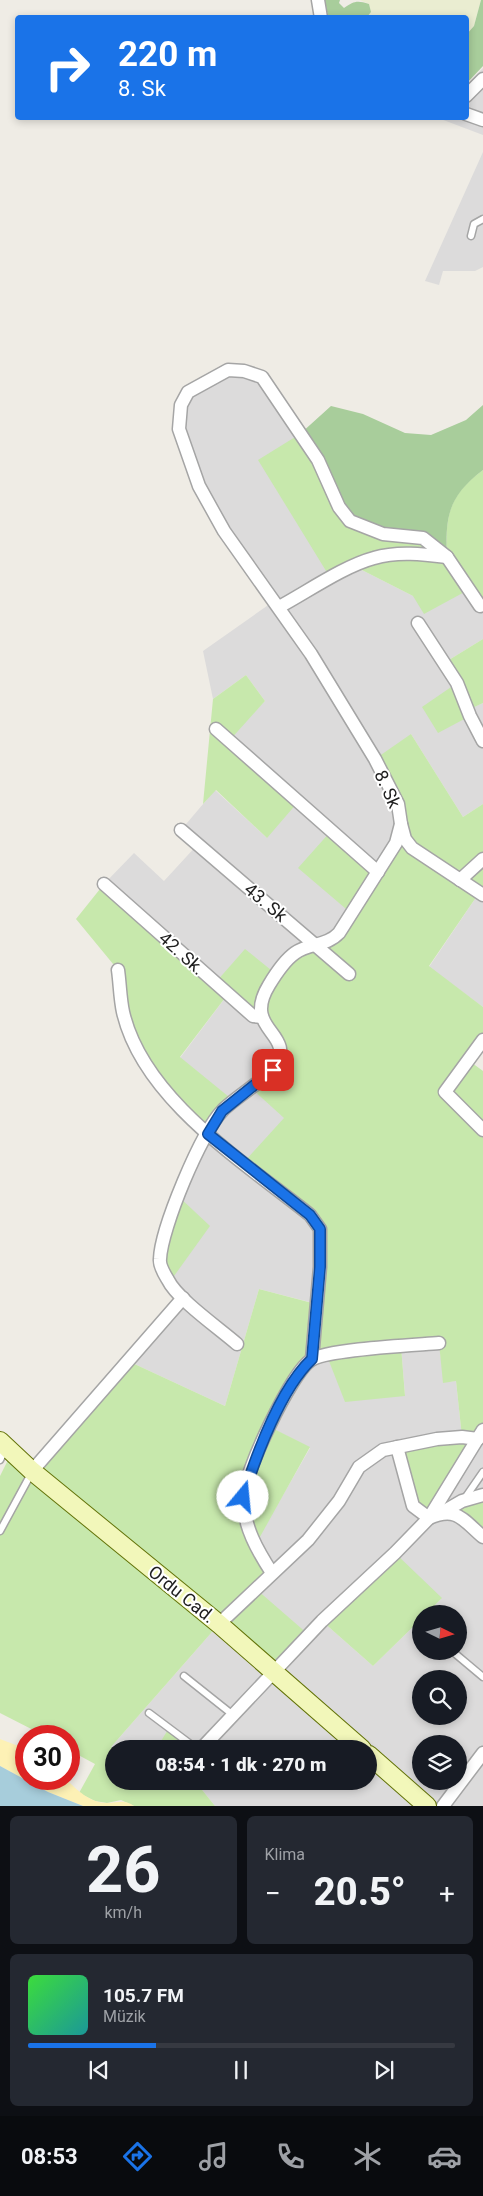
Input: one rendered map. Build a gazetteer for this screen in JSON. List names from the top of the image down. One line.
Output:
{"streets":{"main road":["Ordu Cad."],"street":["8. Sk","43. Sk","42. Sk."]},"crossings":[["8. Sk","43. Sk"],["8. Sk","42. Sk."]],"north":"right","page":{"turn":["220 m","8. Sk"],"limit":"30","trip":"08:54 · 1 dk · 270 m","tile":[["26","km/h"],"Klima"],"heat":["−","20.5°","+"],"song":["105.7 FM","Müzik"],"tabs":"08:53"}}
